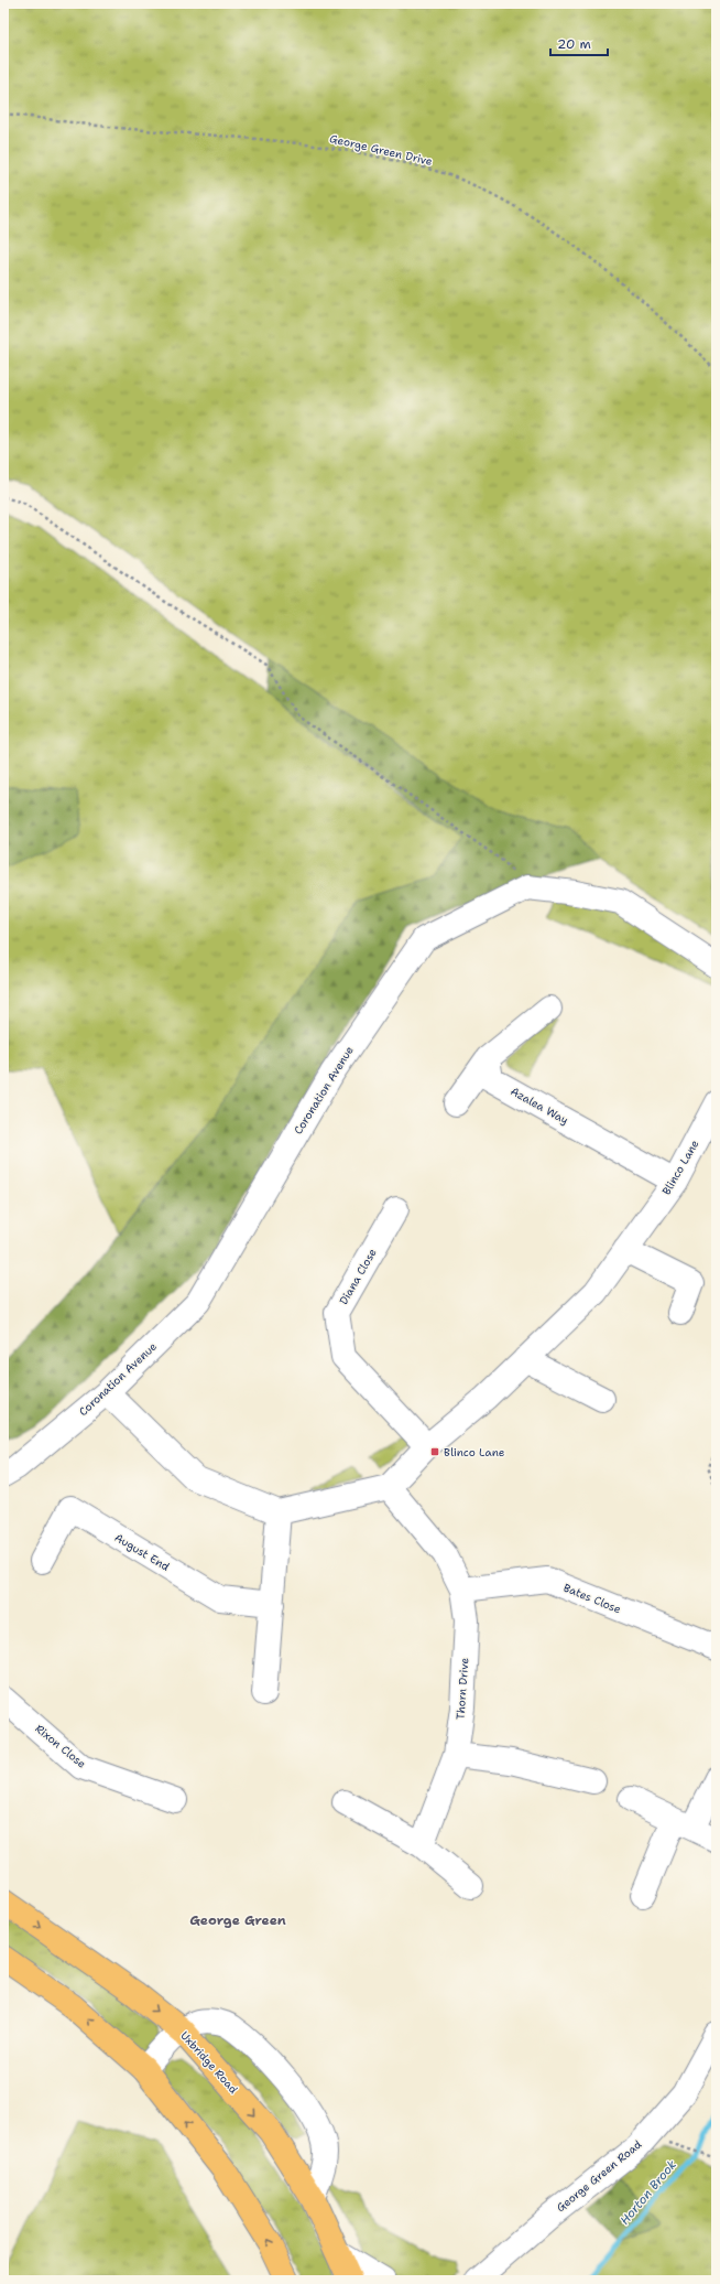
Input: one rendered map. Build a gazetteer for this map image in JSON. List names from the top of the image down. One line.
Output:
{"streets":{"main road":["Uxbridge Road"],"street":["Coronation Avenue","Azalea Way","Blinco Lane","Diana Close","August End","Bates Close","Thorn Drive","Rixon Close","George Green Road"],"path":["George Green Drive"]},"crossings":[["Azalea Way","Blinco Lane"],["Blinco Lane","Diana Close"],["Blinco Lane","Thorn Drive"],["Bates Close","Thorn Drive"]],"districts":["George Green"],"water":["Horton Brook"],"places":{"transit":["Blinco Lane"]},"scale_bar":"20 m"}
